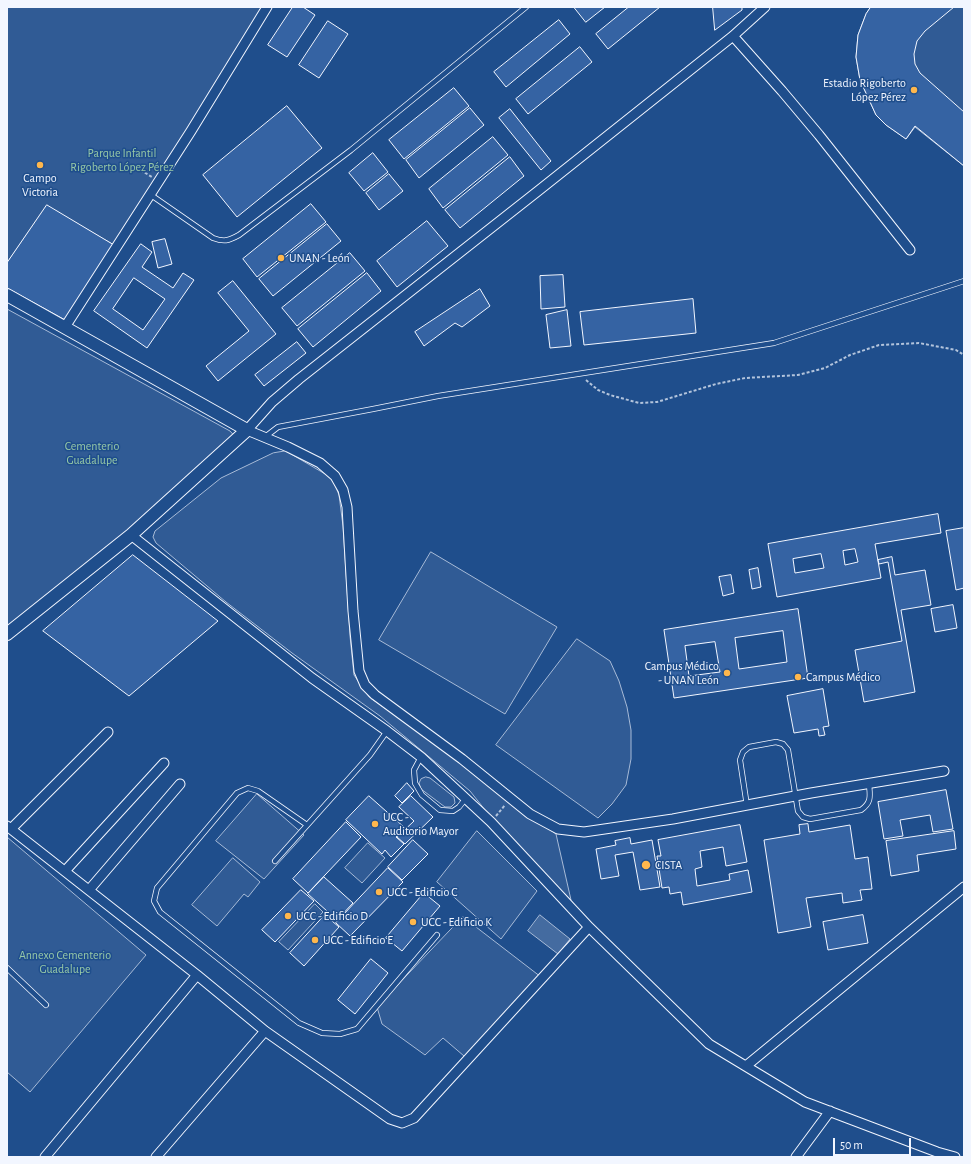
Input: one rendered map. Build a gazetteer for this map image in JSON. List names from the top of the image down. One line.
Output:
{"parks":["Parque Infantil Rigoberto López Pérez","Cementerio Guadalupe","Annexo Cementerio Guadalupe"],"places":["Estadio Rigoberto López Pérez","Campo Victoria","UNAN - León","Campus Médico - UNAN León","Campus Médico","UCC - Auditorio Mayor","CISTA","UCC - Edificio C","UCC - Edificio D","UCC - Edificio K","UCC - Edificio E"],"scale_bar":"50 m"}
